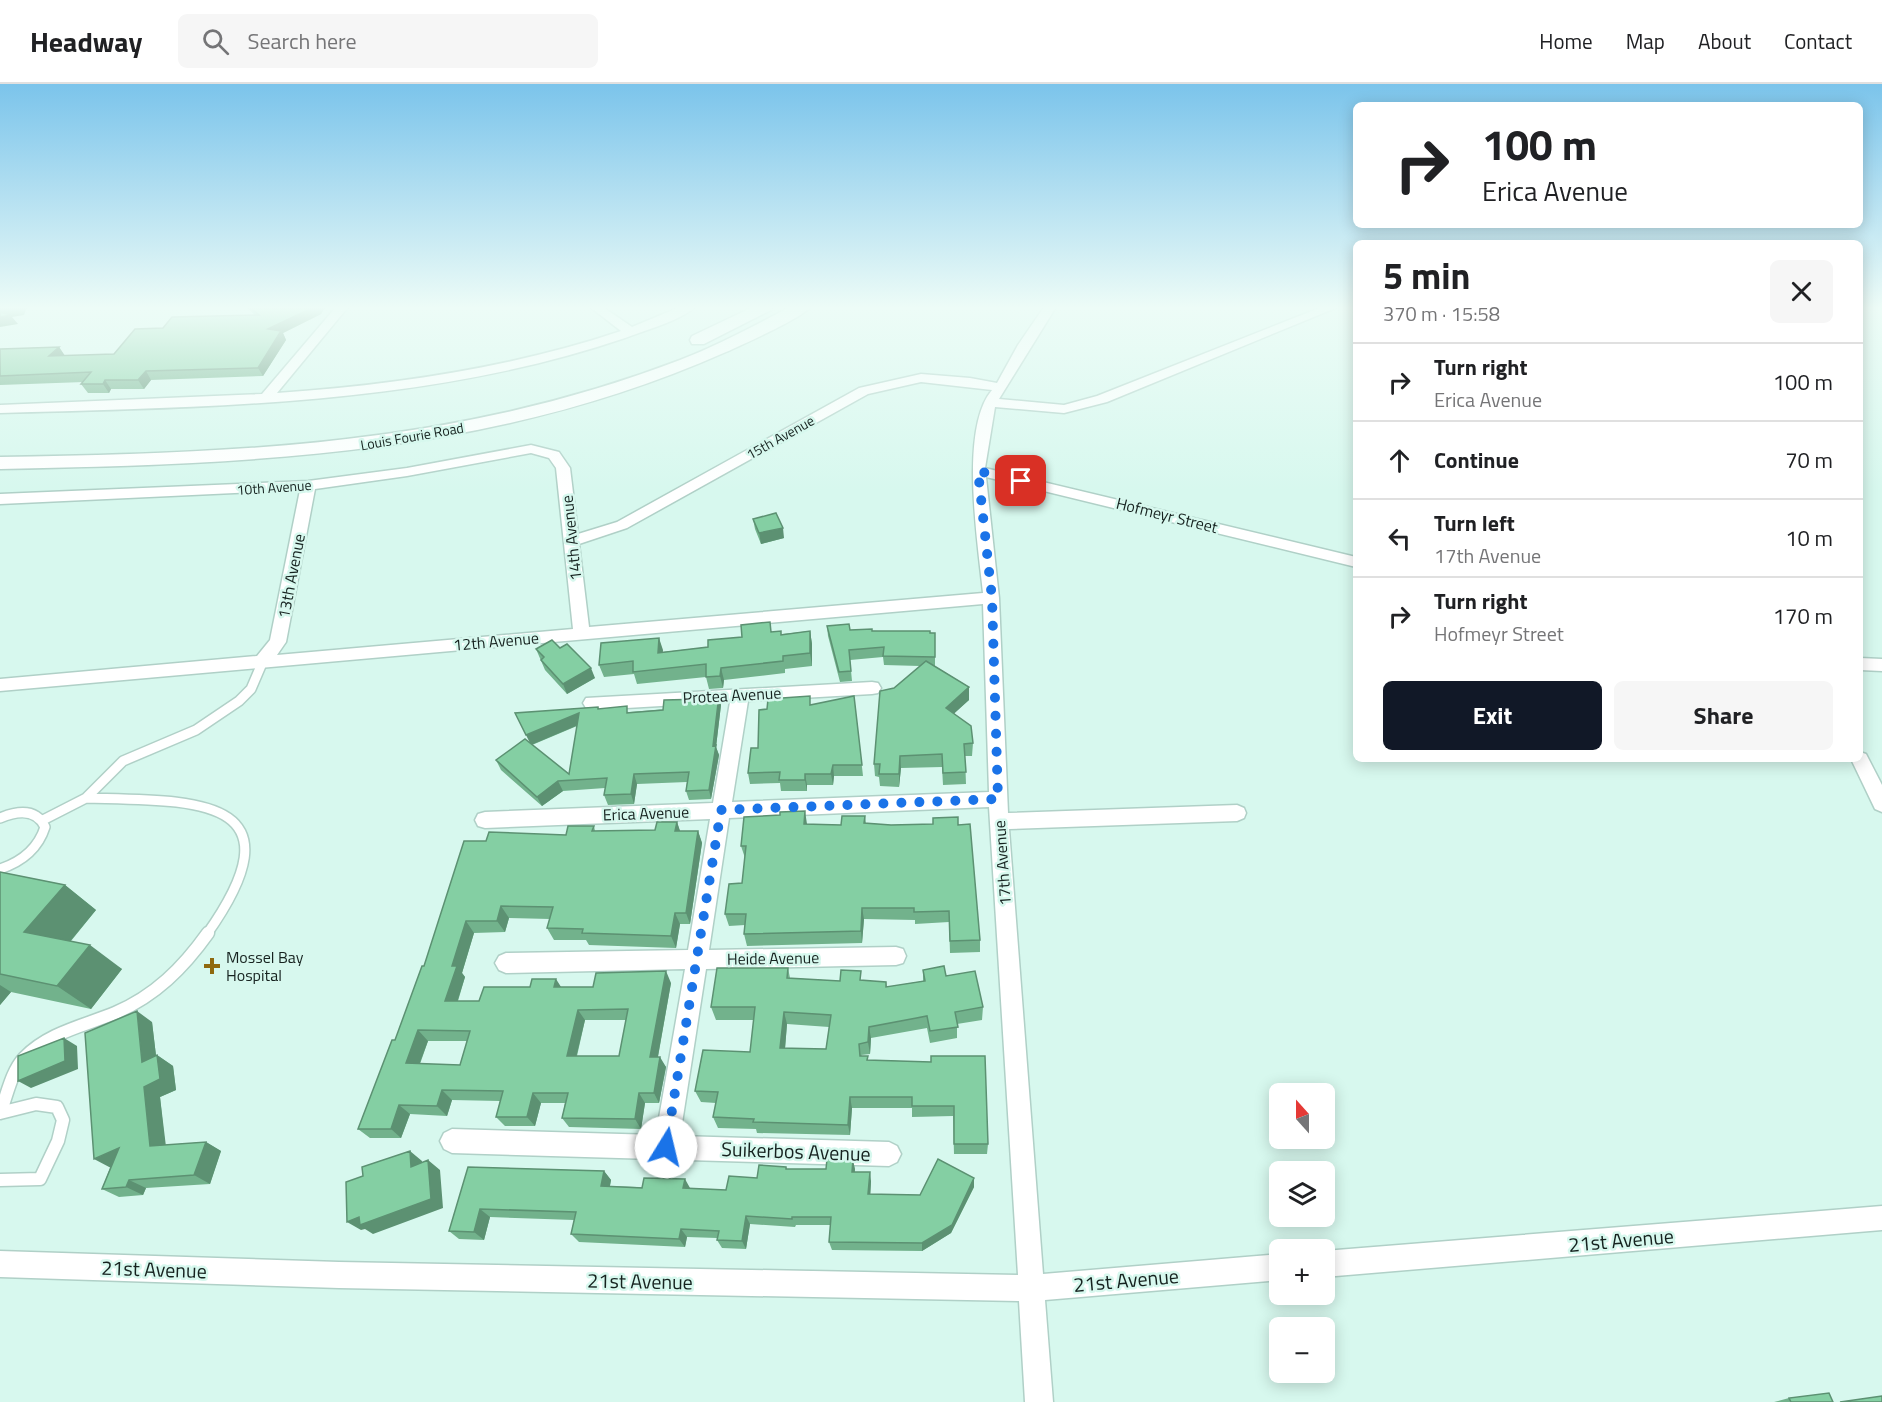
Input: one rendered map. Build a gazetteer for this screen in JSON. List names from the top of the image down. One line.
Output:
{"streets":{"main road":["Louis Fourie Road"],"street":["15th Avenue","10th Avenue","Hofmeyr Street","14th Avenue","13th Avenue","12th Avenue","Protea Avenue","Erica Avenue","17th Avenue","Heide Avenue","Suikerbos Avenue","21st Avenue"]},"crossings":[["15th Avenue","14th Avenue"],["15th Avenue","17th Avenue"],["10th Avenue","14th Avenue"],["10th Avenue","13th Avenue"],["Hofmeyr Street","17th Avenue"],["14th Avenue","12th Avenue"],["13th Avenue","12th Avenue"],["12th Avenue","17th Avenue"],["Erica Avenue","17th Avenue"],["17th Avenue","21st Avenue"]],"places":{"health":["Mossel Bay Hospital"]},"north":"top","page":{"header":"Headway","search":"Search here","nav":["Home","Map","About","Contact"],"turn":["100 m","Erica Avenue"],"heading":["5 min","370 m · 15:58"],"list":[{"name":"Turn right","note":"Erica Avenue","value":"100 m"},{"name":"Continue","value":"70 m"},{"name":"Turn left","note":"17th Avenue","value":"10 m"},{"name":"Turn right","note":"Hofmeyr Street","value":"170 m"}],"buttons":["Exit","Share"],"map_buttons":["+","−"]}}
